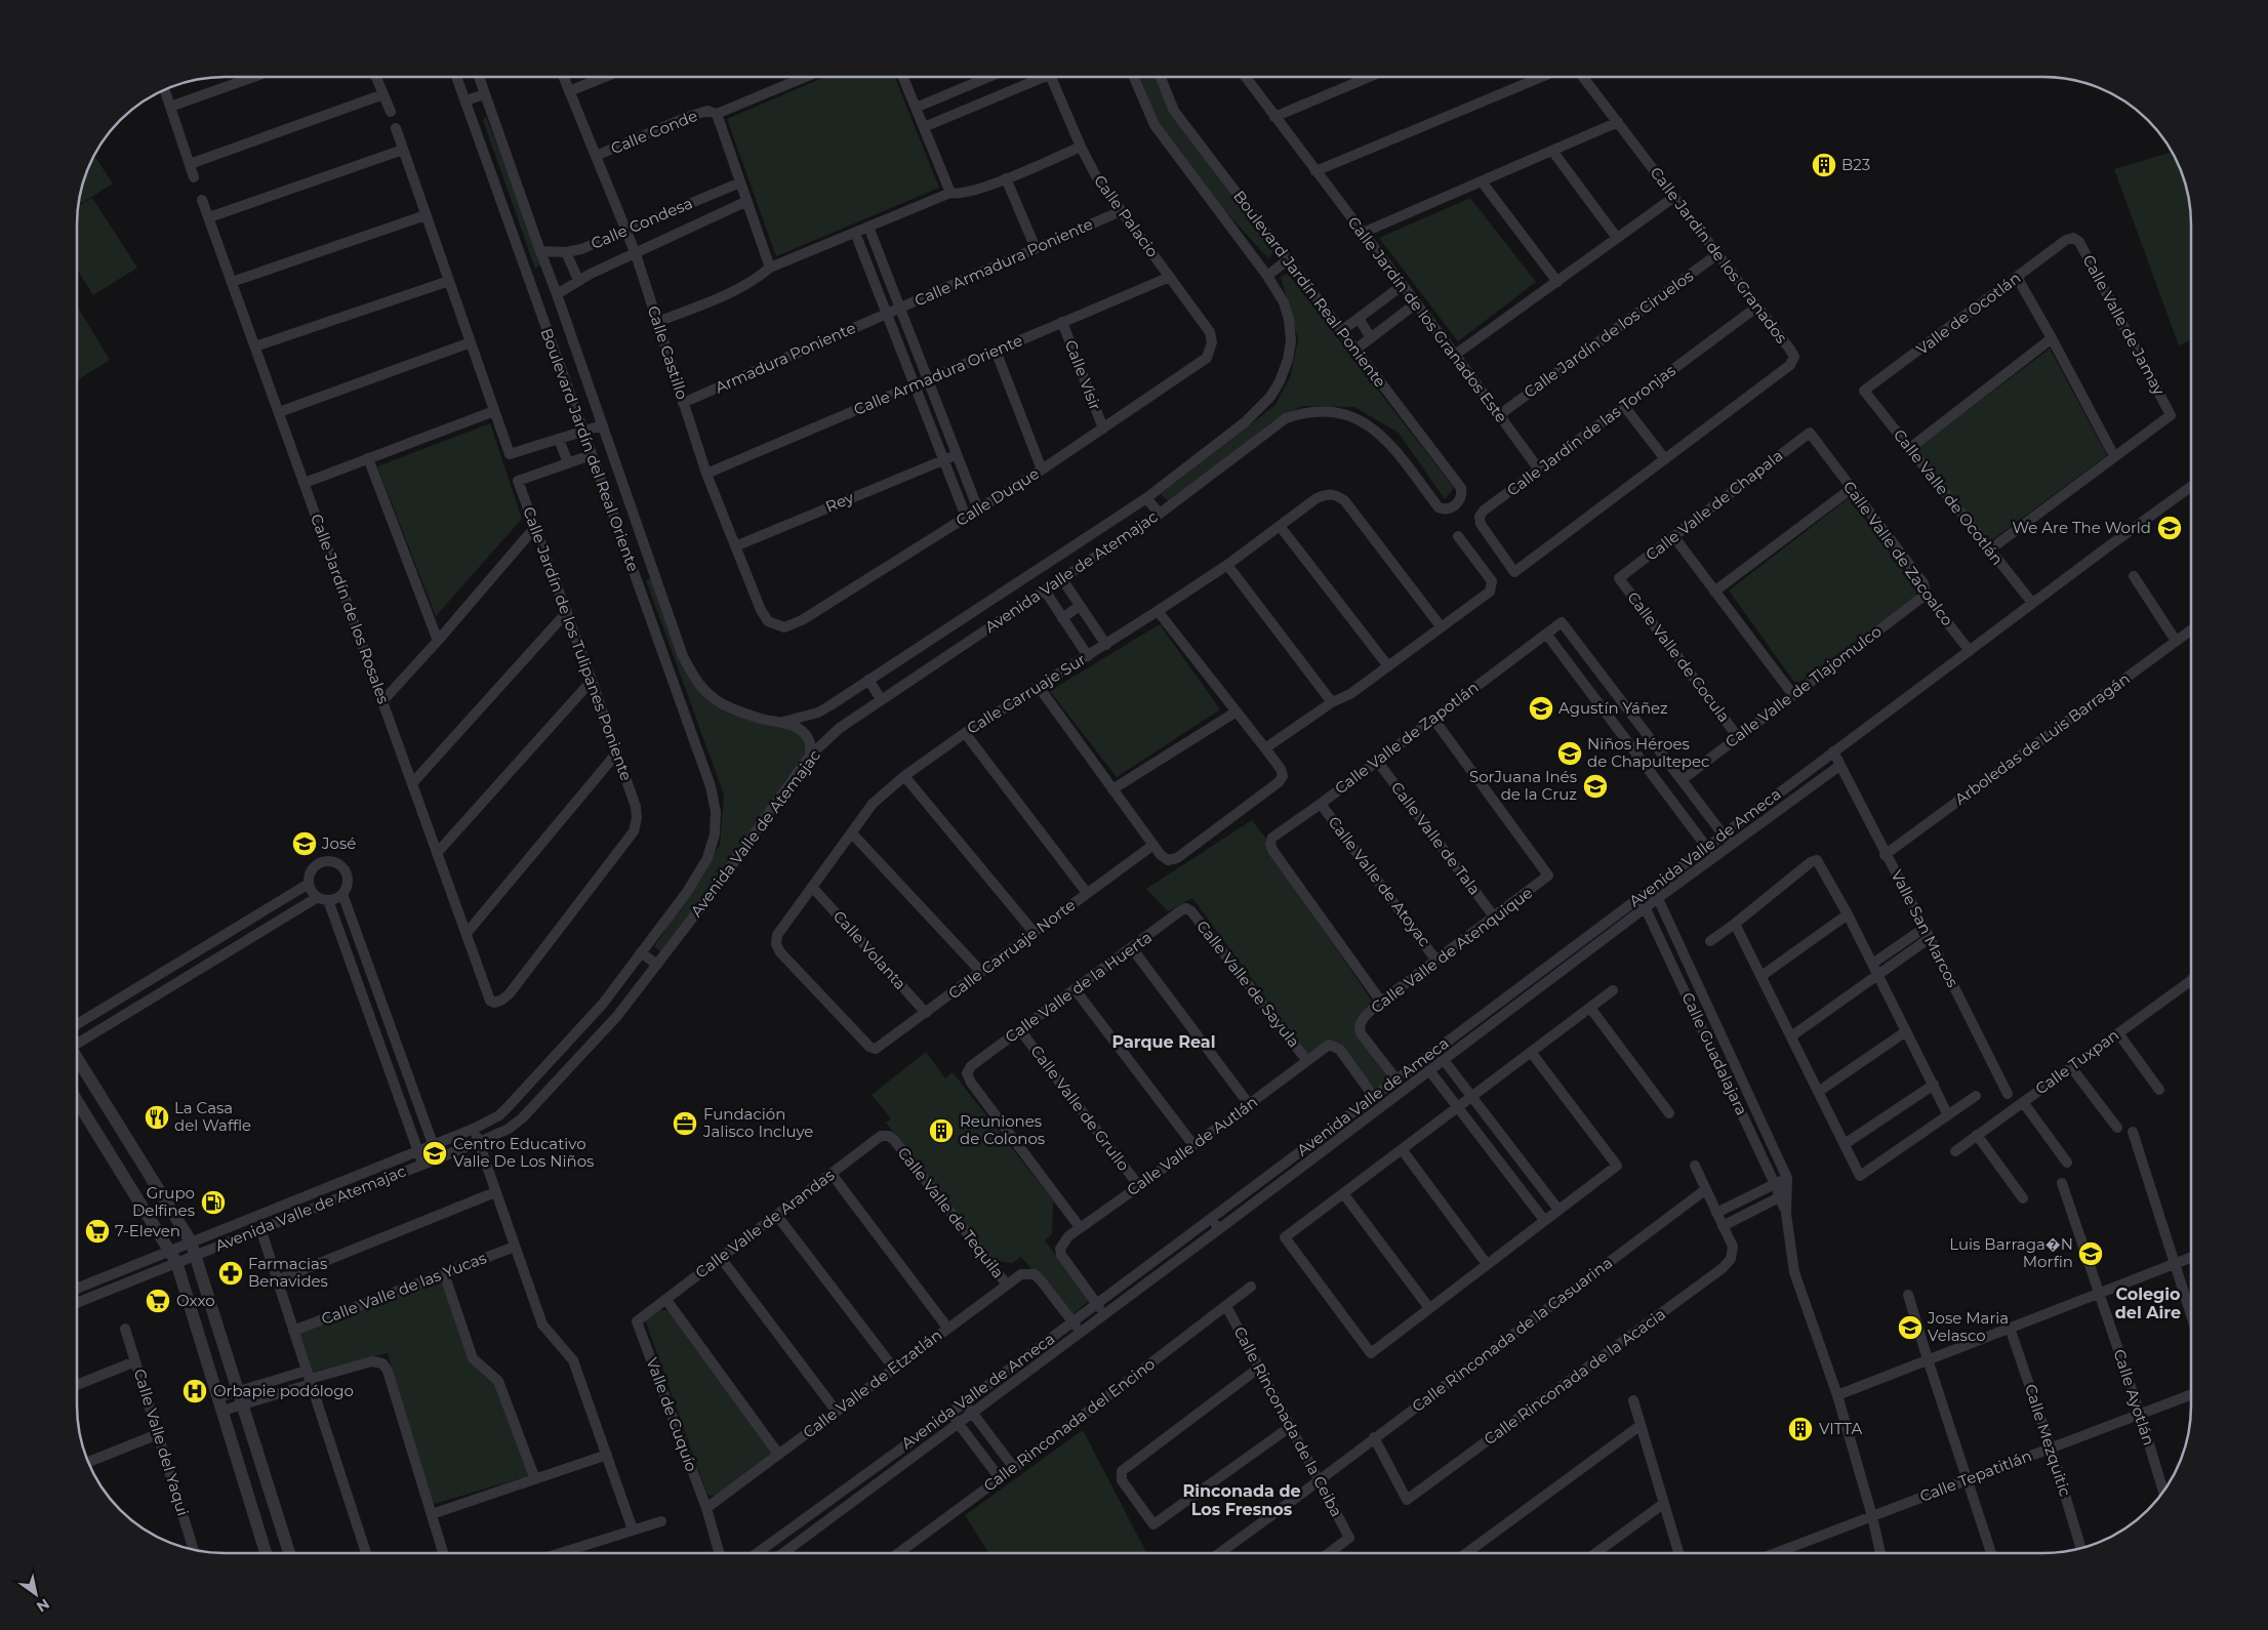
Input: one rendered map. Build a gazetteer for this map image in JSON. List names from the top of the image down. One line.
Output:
{"streets":{"street":["Calle Conde","Calle Palacio","Calle Condesa","Calle Jardín de los Granados","Calle Armadura Poniente","Boulevard Jardín Real Poniente","Valle de Ocotlán","Calle Jardín de los Granados Este","Calle Valle de Jamay","Calle Jardín de los Ciruelos","Calle Castillo","Armadura Poniente","Calle Armadura Oriente","Calle Visir","Calle Jardín de las Toronjas","Boulevard Jardín del Real Oriente","Calle Duque","Calle Valle de Ocotlán","Rey","Calle Valle de Chapala","Calle Valle de Zacoalco","Avenida Valle de Atemajac","Calle Jardín de los Rosales","Calle Jardín de los Tulipanes Poniente","Calle Valle de Cocula","Calle Valle de Tlajomulco","Calle Carruaje Sur","Calle Valle de Zapotlán","Arboledas de Luis Barragán","Calle Valle de Tala","Avenida Valle de Ameca","Calle Valle de Atoyac","Valle San Marcos","Calle Carruaje Norte","Calle Volanta","Calle Valle de Atenquique","Calle Valle de Sayula","Calle Valle de la Huerta","Calle Guadalajara","Calle Tuxpan","Calle Valle de Grullo","Calle Valle de Autlán","Calle Valle de Tequila","Calle Valle de Arandas","Calle Valle de las Yucas","Calle Rinconada de la Casuarina","Calle Rinconada de la Acacia","Calle Valle de Etzatlán","Calle Ayotlán","Valle de Cuquío","Calle Rinconada de la Ceiba","Calle Rinconada del Encino","Calle Mezquitic","Calle Valle del Yaqui","Calle Tepatitlán"]},"crossings":[["Calle Conde","Calle Castillo"],["Calle Palacio","Calle Armadura Poniente"],["Calle Palacio","Calle Armadura Oriente"],["Calle Palacio","Calle Duque"],["Calle Condesa","Calle Castillo"],["Calle Condesa","Boulevard Jardín del Real Oriente"],["Calle Jardín de los Granados","Calle Jardín de los Ciruelos"],["Calle Jardín de los Granados","Calle Jardín de las Toronjas"],["Calle Armadura Poniente","Armadura Poniente"],["Boulevard Jardín Real Poniente","Avenida Valle de Atemajac"],["Valle de Ocotlán","Calle Valle de Jamay"],["Valle de Ocotlán","Calle Valle de Ocotlán"],["Calle Jardín de los Granados Este","Calle Jardín de los Ciruelos"],["Calle Jardín de los Granados Este","Calle Jardín de las Toronjas"],["Calle Castillo","Armadura Poniente"],["Calle Castillo","Calle Armadura Oriente"],["Calle Castillo","Calle Duque"],["Calle Castillo","Rey"],["Calle Armadura Oriente","Calle Visir"],["Calle Visir","Calle Duque"],["Boulevard Jardín del Real Oriente","Avenida Valle de Atemajac"],["Calle Valle de Ocotlán","Avenida Valle de Ameca"],["Calle Valle de Chapala","Calle Valle de Zacoalco"],["Calle Valle de Chapala","Calle Valle de Cocula"],["Calle Valle de Zacoalco","Calle Valle de Tlajomulco"],["Calle Valle de Zacoalco","Avenida Valle de Ameca"],["Calle Jardín de los Rosales","Calle Jardín de los Tulipanes Poniente"],["Calle Valle de Cocula","Calle Valle de Tlajomulco"],["Calle Valle de Tlajomulco","Calle Valle de Zapotlán"],["Calle Carruaje Sur","Calle Carruaje Norte"],["Calle Carruaje Sur","Calle Volanta"],["Calle Valle de Zapotlán","Calle Valle de Tala"],["Calle Valle de Zapotlán","Calle Valle de Atoyac"],["Calle Valle de Zapotlán","Calle Valle de Atenquique"],["Arboledas de Luis Barragán","Valle San Marcos"],["Calle Valle de Tala","Calle Valle de Atenquique"],["Avenida Valle de Ameca","Valle San Marcos"],["Avenida Valle de Ameca","Calle Valle de Atenquique"],["Avenida Valle de Ameca","Calle Guadalajara"],["Avenida Valle de Ameca","Calle Valle de Autlán"],["Avenida Valle de Ameca","Calle Valle de Etzatlán"],["Calle Valle de Atoyac","Calle Valle de Atenquique"],["Calle Carruaje Norte","Calle Volanta"],["Calle Valle de Sayula","Calle Valle de la Huerta"],["Calle Valle de Sayula","Calle Valle de Autlán"],["Calle Valle de la Huerta","Calle Valle de Grullo"],["Calle Valle de la Huerta","Calle Valle de Autlán"],["Calle Guadalajara","Calle Tepatitlán"],["Calle Valle de Grullo","Calle Valle de Autlán"],["Calle Valle de Tequila","Calle Valle de Arandas"],["Calle Valle de Tequila","Calle Valle de Etzatlán"],["Calle Valle de Arandas","Valle de Cuquío"],["Calle Rinconada de la Casuarina","Calle Rinconada de la Acacia"],["Calle Rinconada de la Casuarina","Calle Rinconada de la Ceiba"],["Calle Valle de Etzatlán","Valle de Cuquío"],["Calle Ayotlán","Calle Tepatitlán"],["Calle Rinconada de la Ceiba","Calle Rinconada del Encino"],["Calle Mezquitic","Calle Tepatitlán"]],"districts":["Parque Real","Colegio del Aire","Rinconada de Los Fresnos"],"places":{"building":["B23","Reuniones de Colonos","VITTA"],"school or university":["We Are The World","Agustín Yáñez","Niños Héroes de Chapultepec","SorJuana Inés de la Cruz","José","Centro Educativo Valle De Los Niños","Luis Barraga�N Morfin","Jose Maria Velasco"],"restaurant":["La Casa del Waffle"],"office":["Fundación Jalisco Incluye"],"fuel station":["Grupo Delfines"],"supermarket":["7-Eleven","Oxxo"],"pharmacy":["Farmacias Benavides"],"hospital":["Orbapie podólogo"]},"north":"bottom right"}
